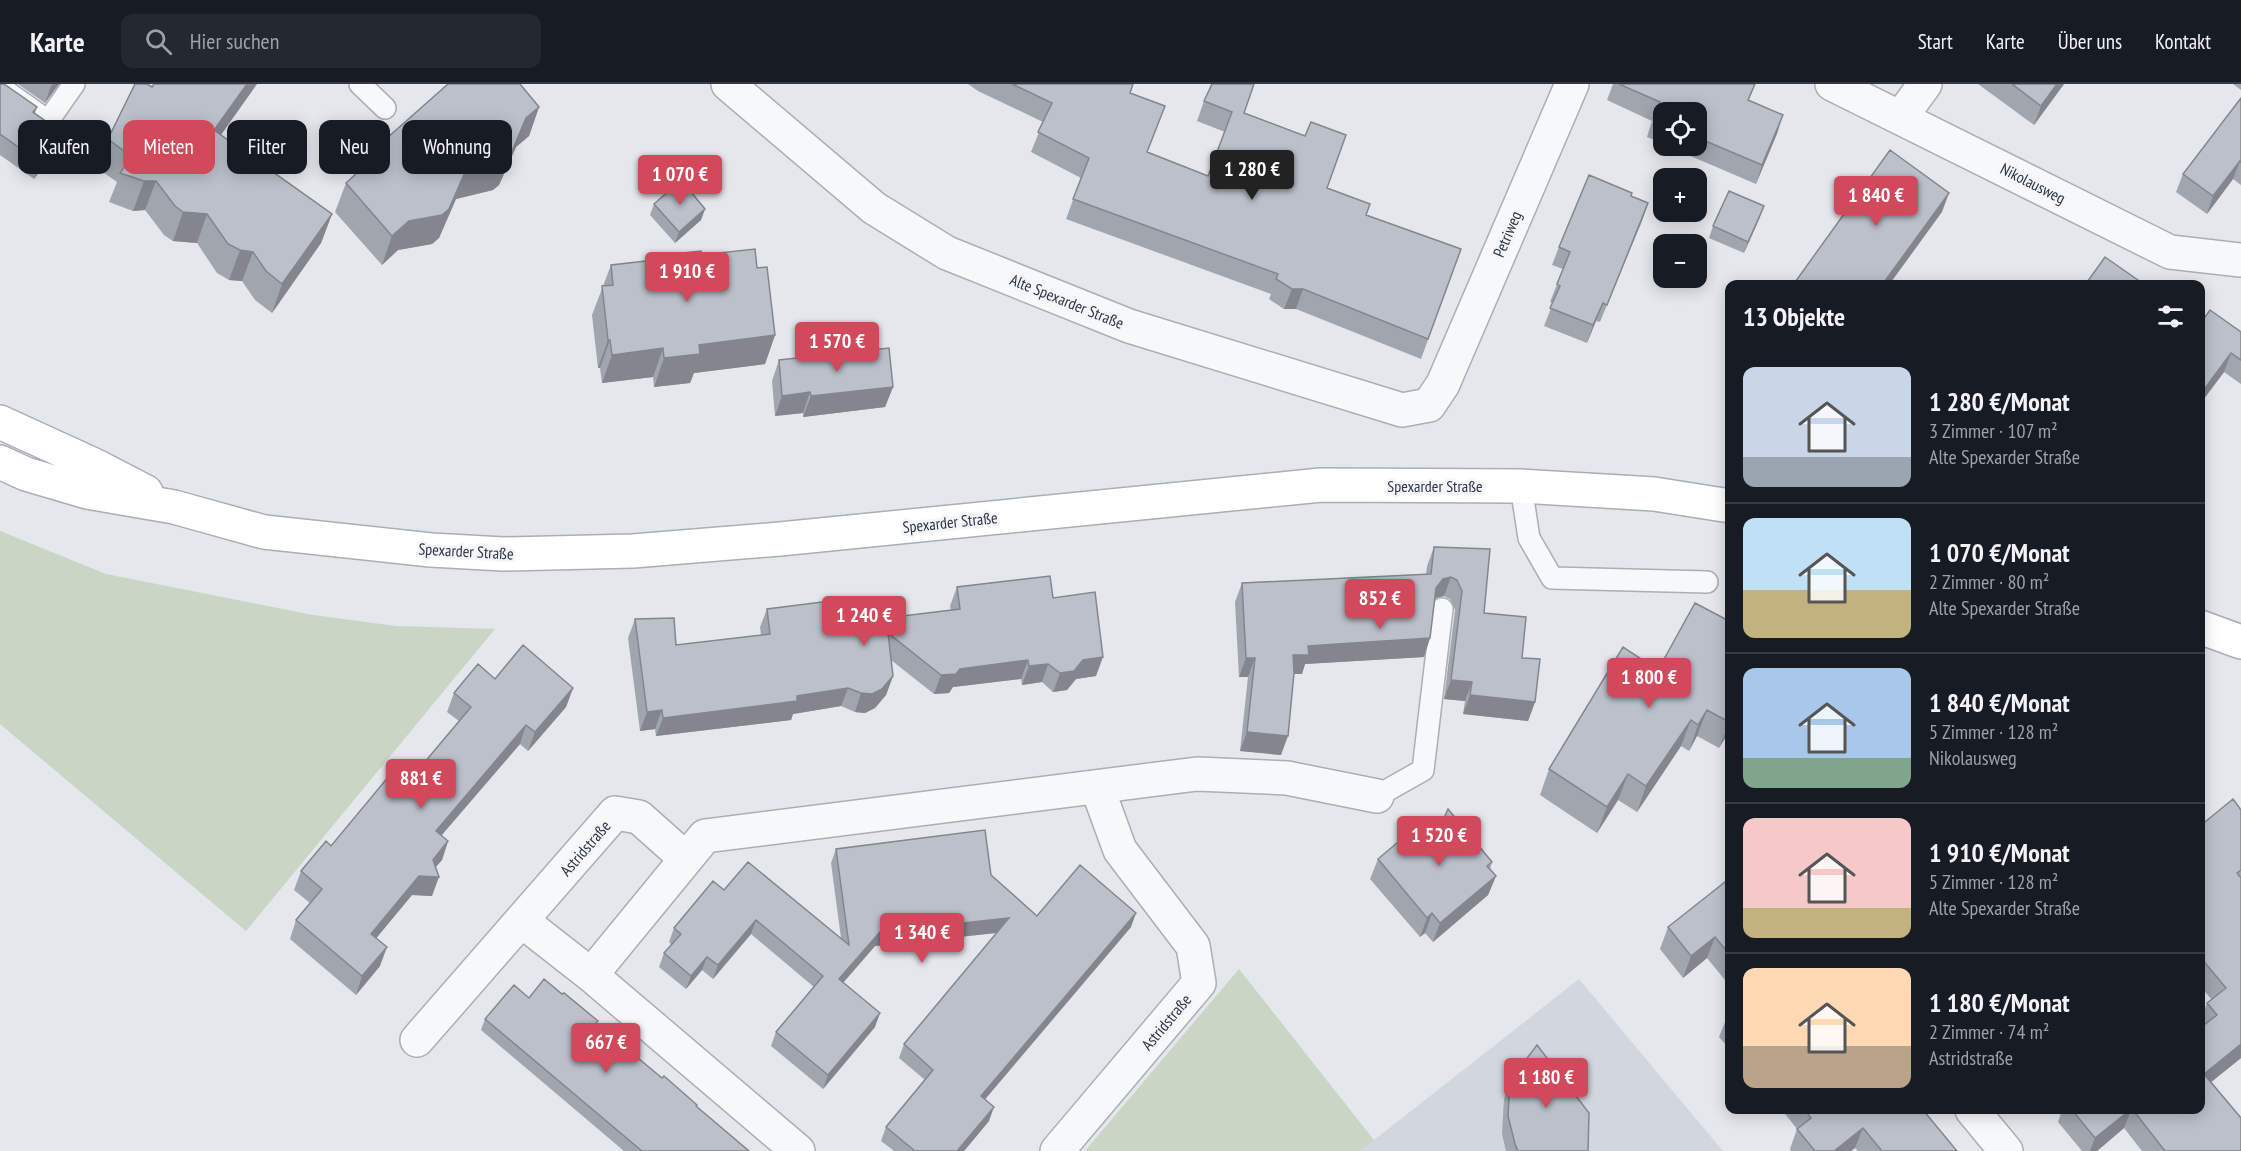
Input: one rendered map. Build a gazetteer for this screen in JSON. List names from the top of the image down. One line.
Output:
{"streets":{"main road":["Spexarder Straße"],"street":["Nikolausweg","Petriweg","Alte Spexarder Straße","Astridstraße"]},"crossings":[["Petriweg","Alte Spexarder Straße"]],"page":{"header":"Karte","search":"Hier suchen","nav":["Start","Karte","Über uns","Kontakt"],"map_buttons":["+","−"],"chip":["Kaufen","Mieten","Filter","Neu","Wohnung"],"price":["1 280 €","1 070 €","1 840 €","1 910 €","1 570 €","852 €","1 240 €","1 800 €","881 €","1 520 €","1 340 €","667 €","1 180 €"],"heading":"13 Objekte","list":[{"name":"1 280 €/Monat","note":"3 Zimmer · 107 m² · Alte Spexarder Straße"},{"name":"1 070 €/Monat","note":"2 Zimmer · 80 m² · Alte Spexarder Straße"},{"name":"1 840 €/Monat","note":"5 Zimmer · 128 m² · Nikolausweg"},{"name":"1 910 €/Monat","note":"5 Zimmer · 128 m² · Alte Spexarder Straße"},{"name":"1 180 €/Monat","note":"2 Zimmer · 74 m² · Astridstraße"}]}}
